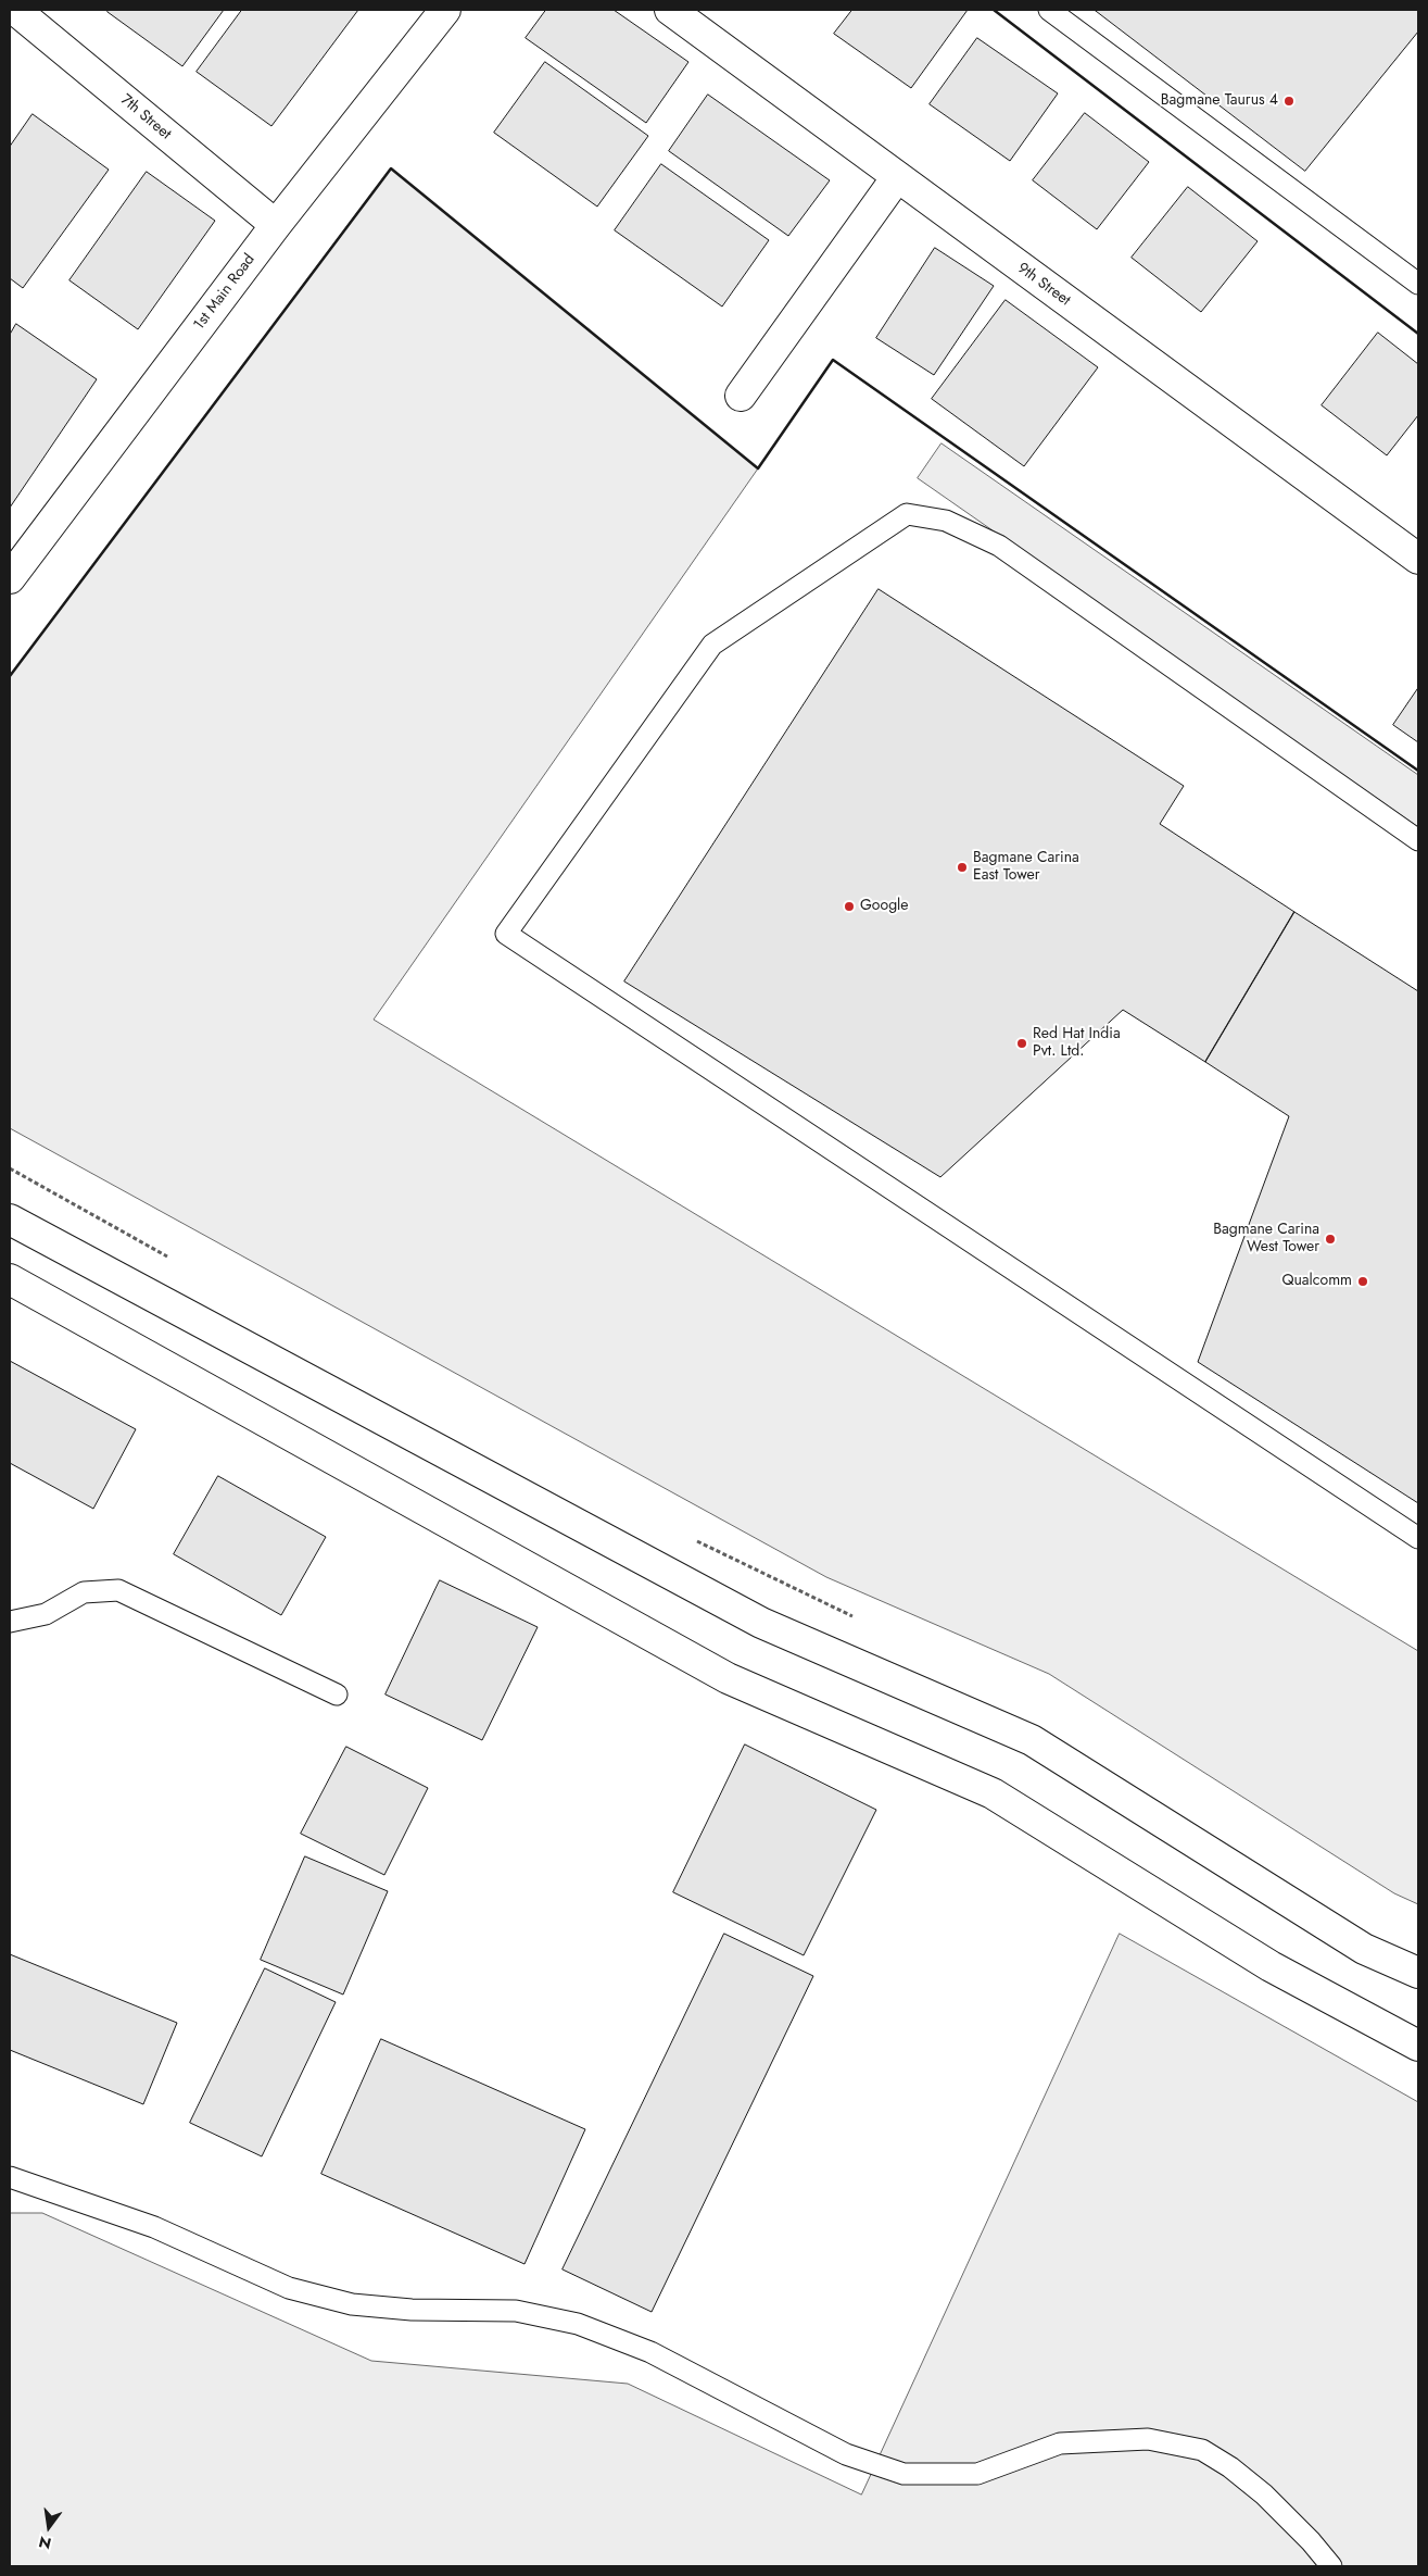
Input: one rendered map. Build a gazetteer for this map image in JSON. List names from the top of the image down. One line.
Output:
{"streets":{"street":["7th Street","9th Street","1st Main Road"]},"crossings":[["7th Street","1st Main Road"]],"places":["Bagmane Taurus 4","Bagmane Carina East Tower","Google","Red Hat India Pvt. Ltd.","Bagmane Carina West Tower","Qualcomm"],"north":"bottom"}
